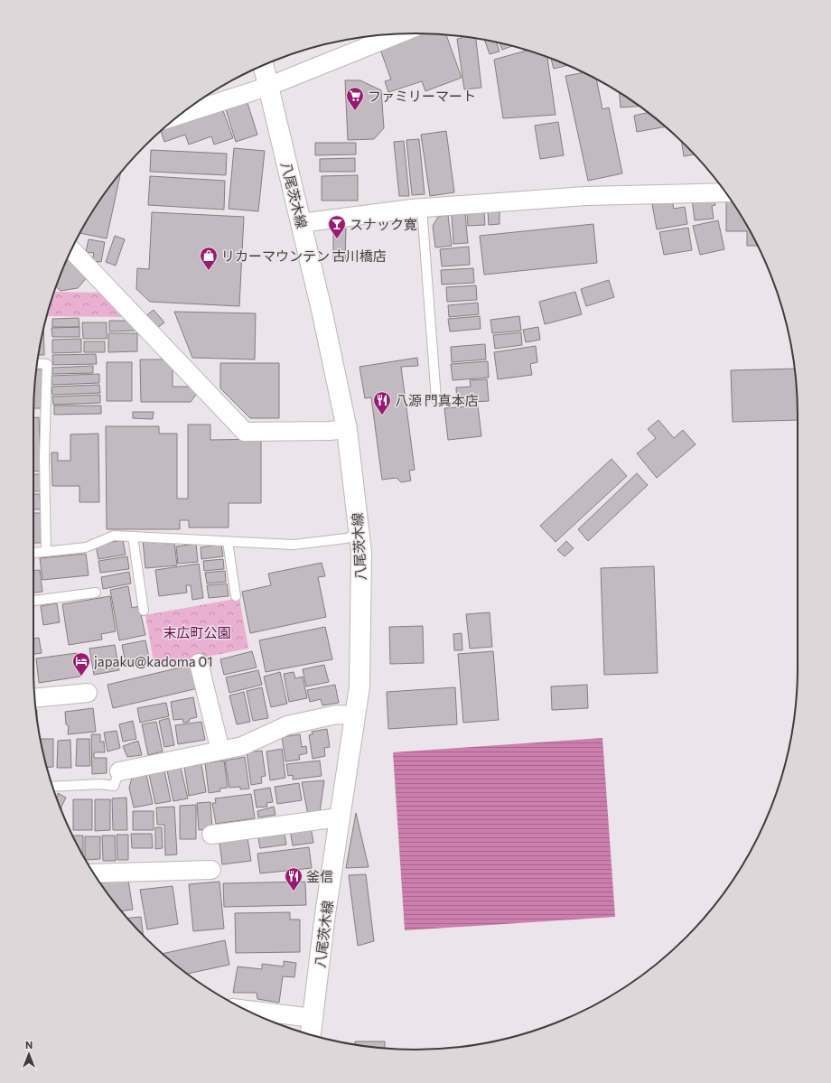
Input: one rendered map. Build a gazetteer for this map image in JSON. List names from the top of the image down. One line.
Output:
{"streets":{"main road":["八尾茨木線"]},"parks":["末広町公園"],"places":{"supermarket":["ファミリーマート"],"bar":["スナック寛"],"shop":["リカーマウンテン 古川橋店"],"restaurant":["八源 門真本店","釜信"],"hotel":["japaku@kadoma 01"]},"north":"top"}
